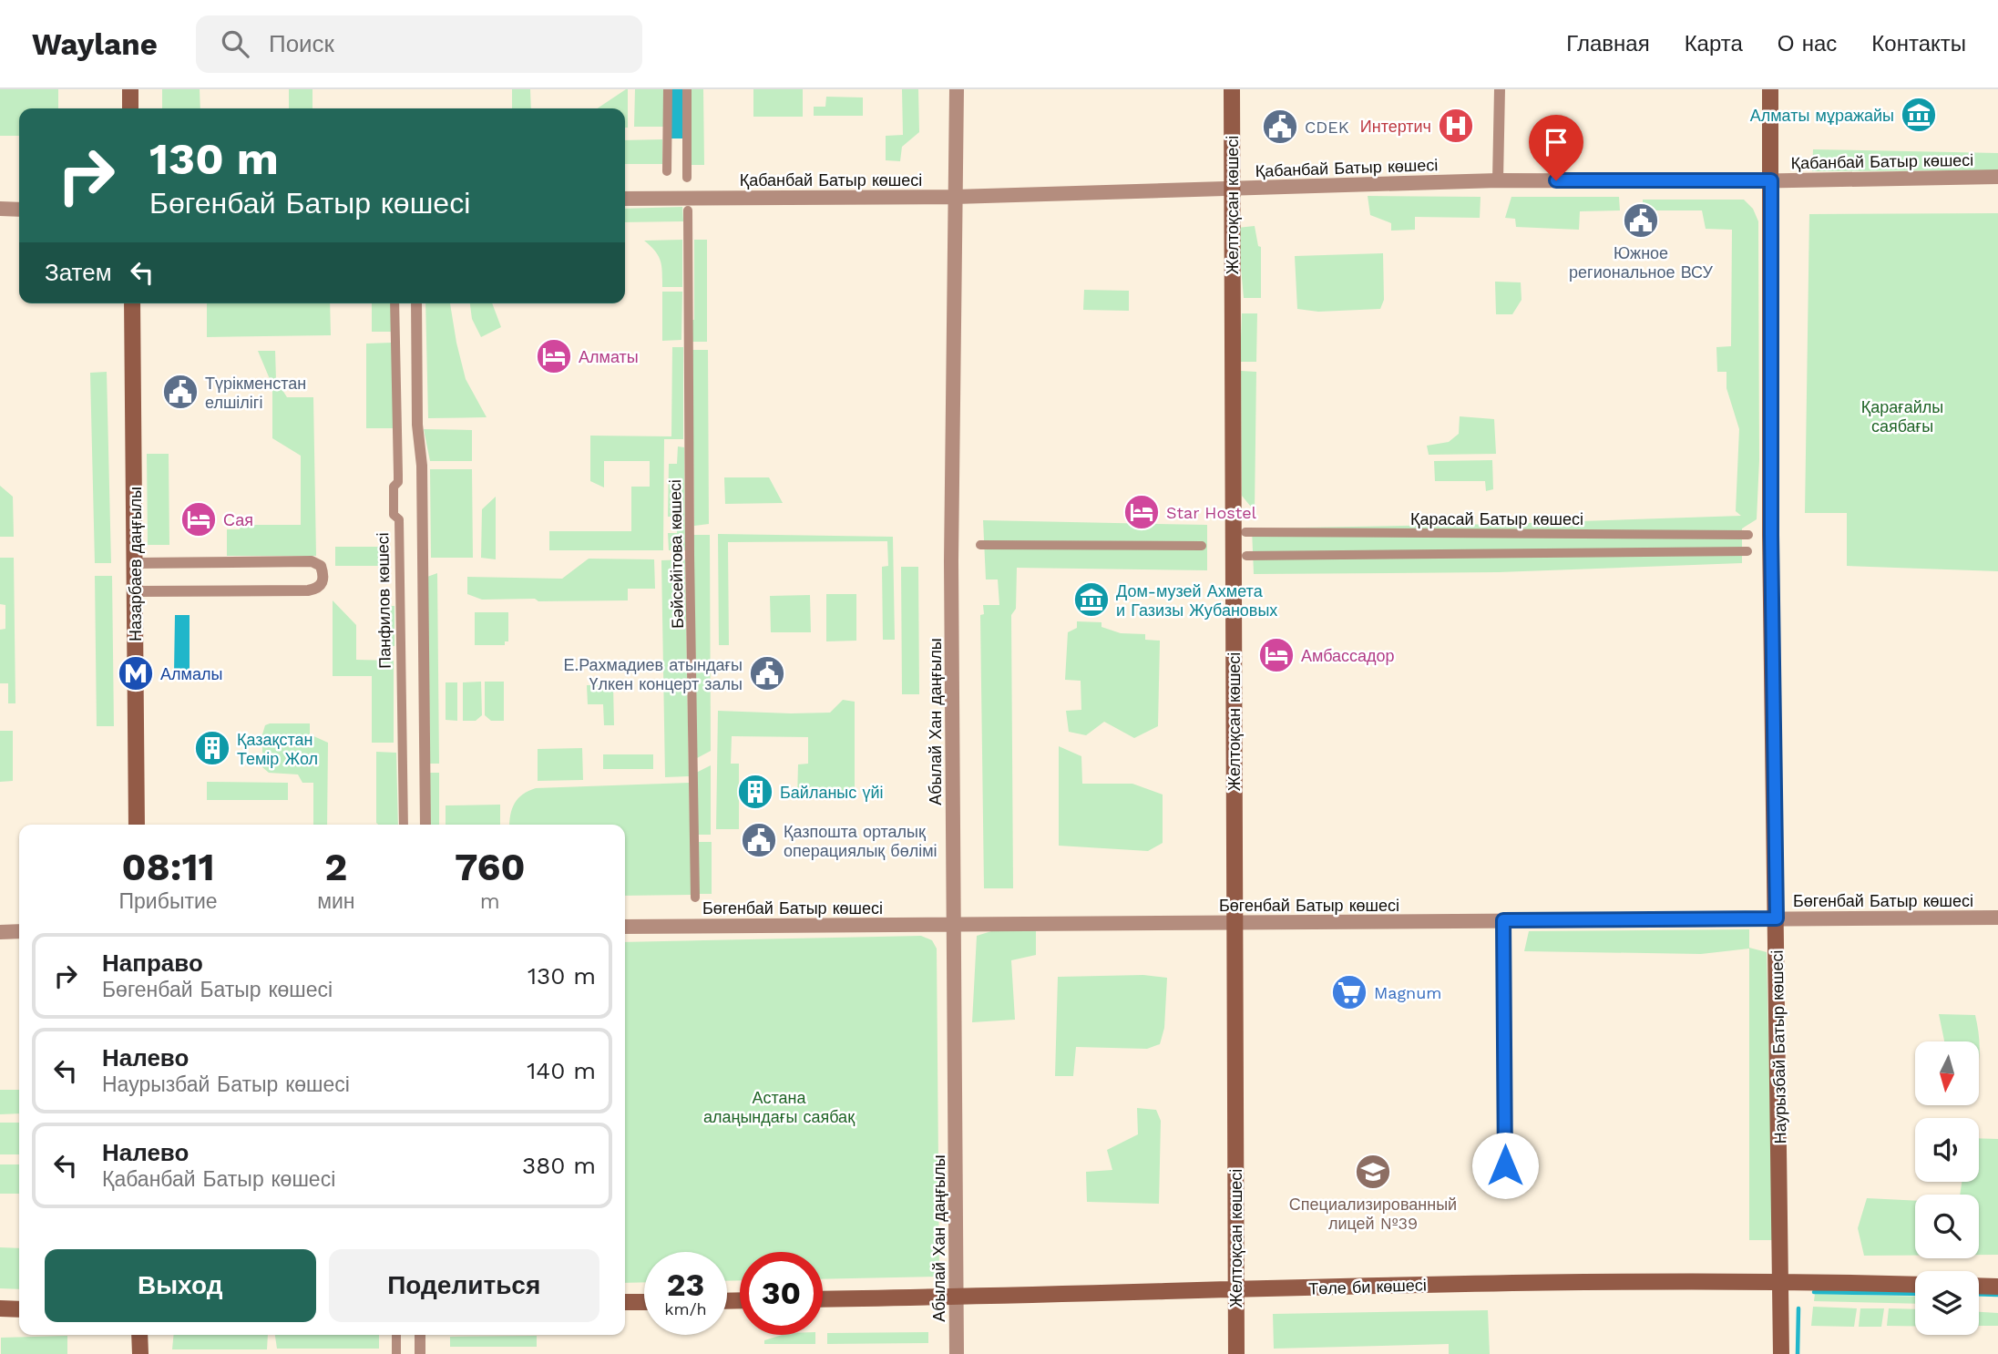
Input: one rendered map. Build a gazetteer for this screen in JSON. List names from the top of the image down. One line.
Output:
{"streets":{"main road":["Желтоқсан көшесі","Назарбаев даңғылы","Наурызбай Батыр көшесі","Төле би көшесі"],"street":["Қабанбай Батыр көшесі","Қарасай Батыр көшесі","Бәйсейітова көшесі","Панфилов көшесі","Абылай Хан даңғылы","Бөгенбай Батыр көшесі"]},"crossings":[["Қабанбай Батыр көшесі","Желтоқсан көшесі"],["Қабанбай Батыр көшесі","Абылай Хан даңғылы"],["Қабанбай Батыр көшесі","Наурызбай Батыр көшесі"],["Желтоқсан көшесі","Бөгенбай Батыр көшесі"],["Желтоқсан көшесі","Төле би көшесі"],["Абылай Хан даңғылы","Бөгенбай Батыр көшесі"],["Абылай Хан даңғылы","Төле би көшесі"],["Бөгенбай Батыр көшесі","Наурызбай Батыр көшесі"],["Наурызбай Батыр көшесі","Төле би көшесі"]],"parks":["Қарағайлы саябағы","Астана алаңындағы саябақ"],"places":{"museum":["Алматы мұражайы","Дом-музей Ахмета и Газизы Жубановых"],"hospital":["Интертич"],"public building":["CDEK","Южное региональное ВСУ","Түрікменстан елшілігі","Е.Рахмадиев атындағы Үлкен концерт залы","Қазпошта орталық операциялық бөлімі"],"hotel":["Алматы","Star Hostel","Сая","Амбассадор"],"metro station":["Алмалы"],"building":["Қазақстан Темір Жол","Байланыс үйі"],"supermarket":["Magnum"],"school or university":["Специализированный лицей №39"]},"north":"bottom","page":{"header":"Waylane","search":"Поиск","nav":["Главная","Карта","О нас","Контакты"],"turn":["130 m","Бөгенбай Батыр көшесі"],"then":"Затем","eta":["08:11","Прибытие","2","мин","760","m"],"list":[{"name":"Направо","note":"Бөгенбай Батыр көшесі","value":"130 m"},{"name":"Налево","note":"Наурызбай Батыр көшесі","value":"140 m"},{"name":"Налево","note":"Қабанбай Батыр көшесі","value":"380 m"}],"buttons":["Выход","Поделиться"],"speed":"23 km/h","limit":"30"}}
